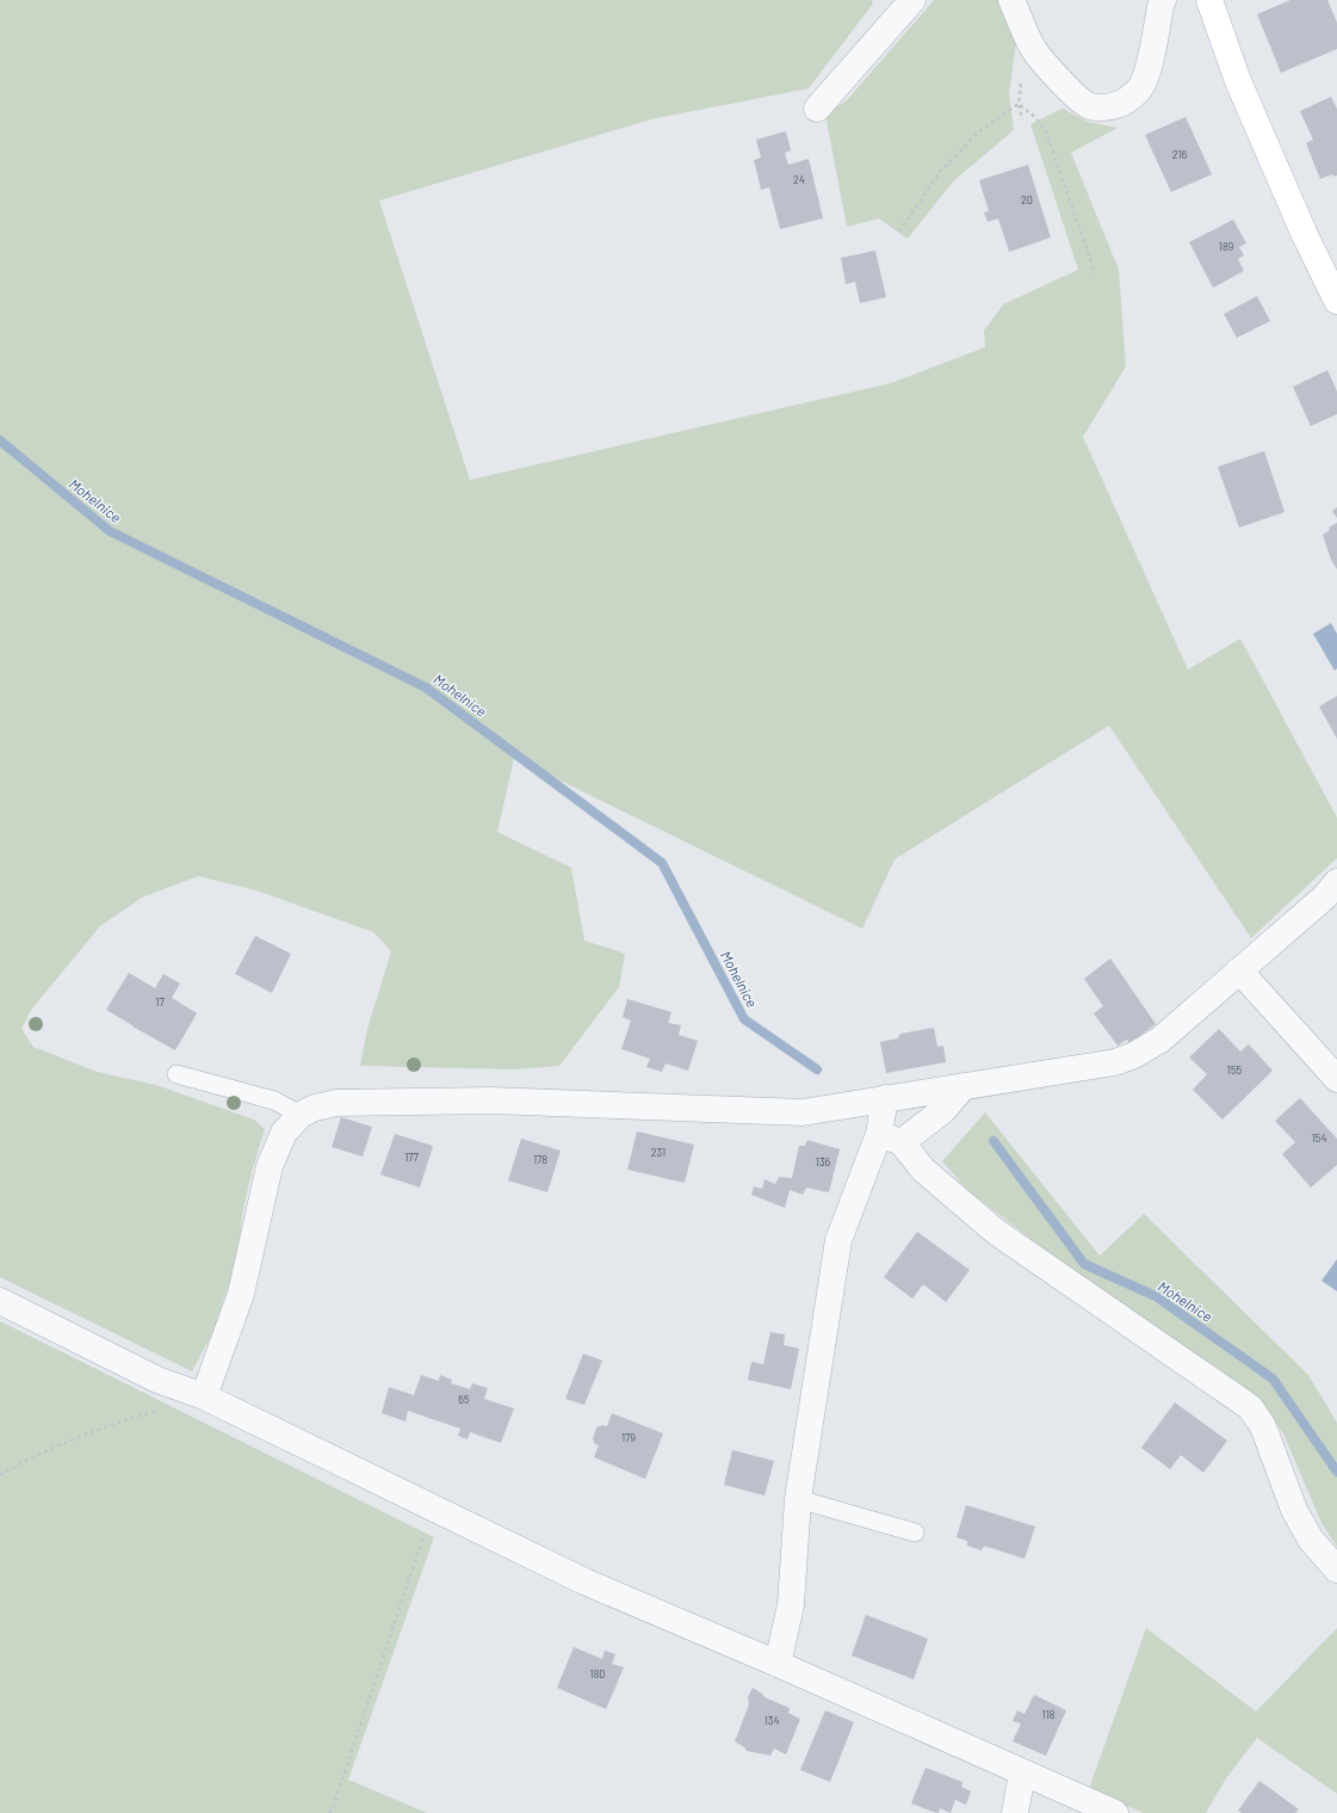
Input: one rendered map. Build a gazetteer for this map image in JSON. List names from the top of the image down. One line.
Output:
{"water":["Mohelnice"],"house_numbers":["216","24","20","189","17","155","154","231","177","178","136","65","179","180","118","134"]}
